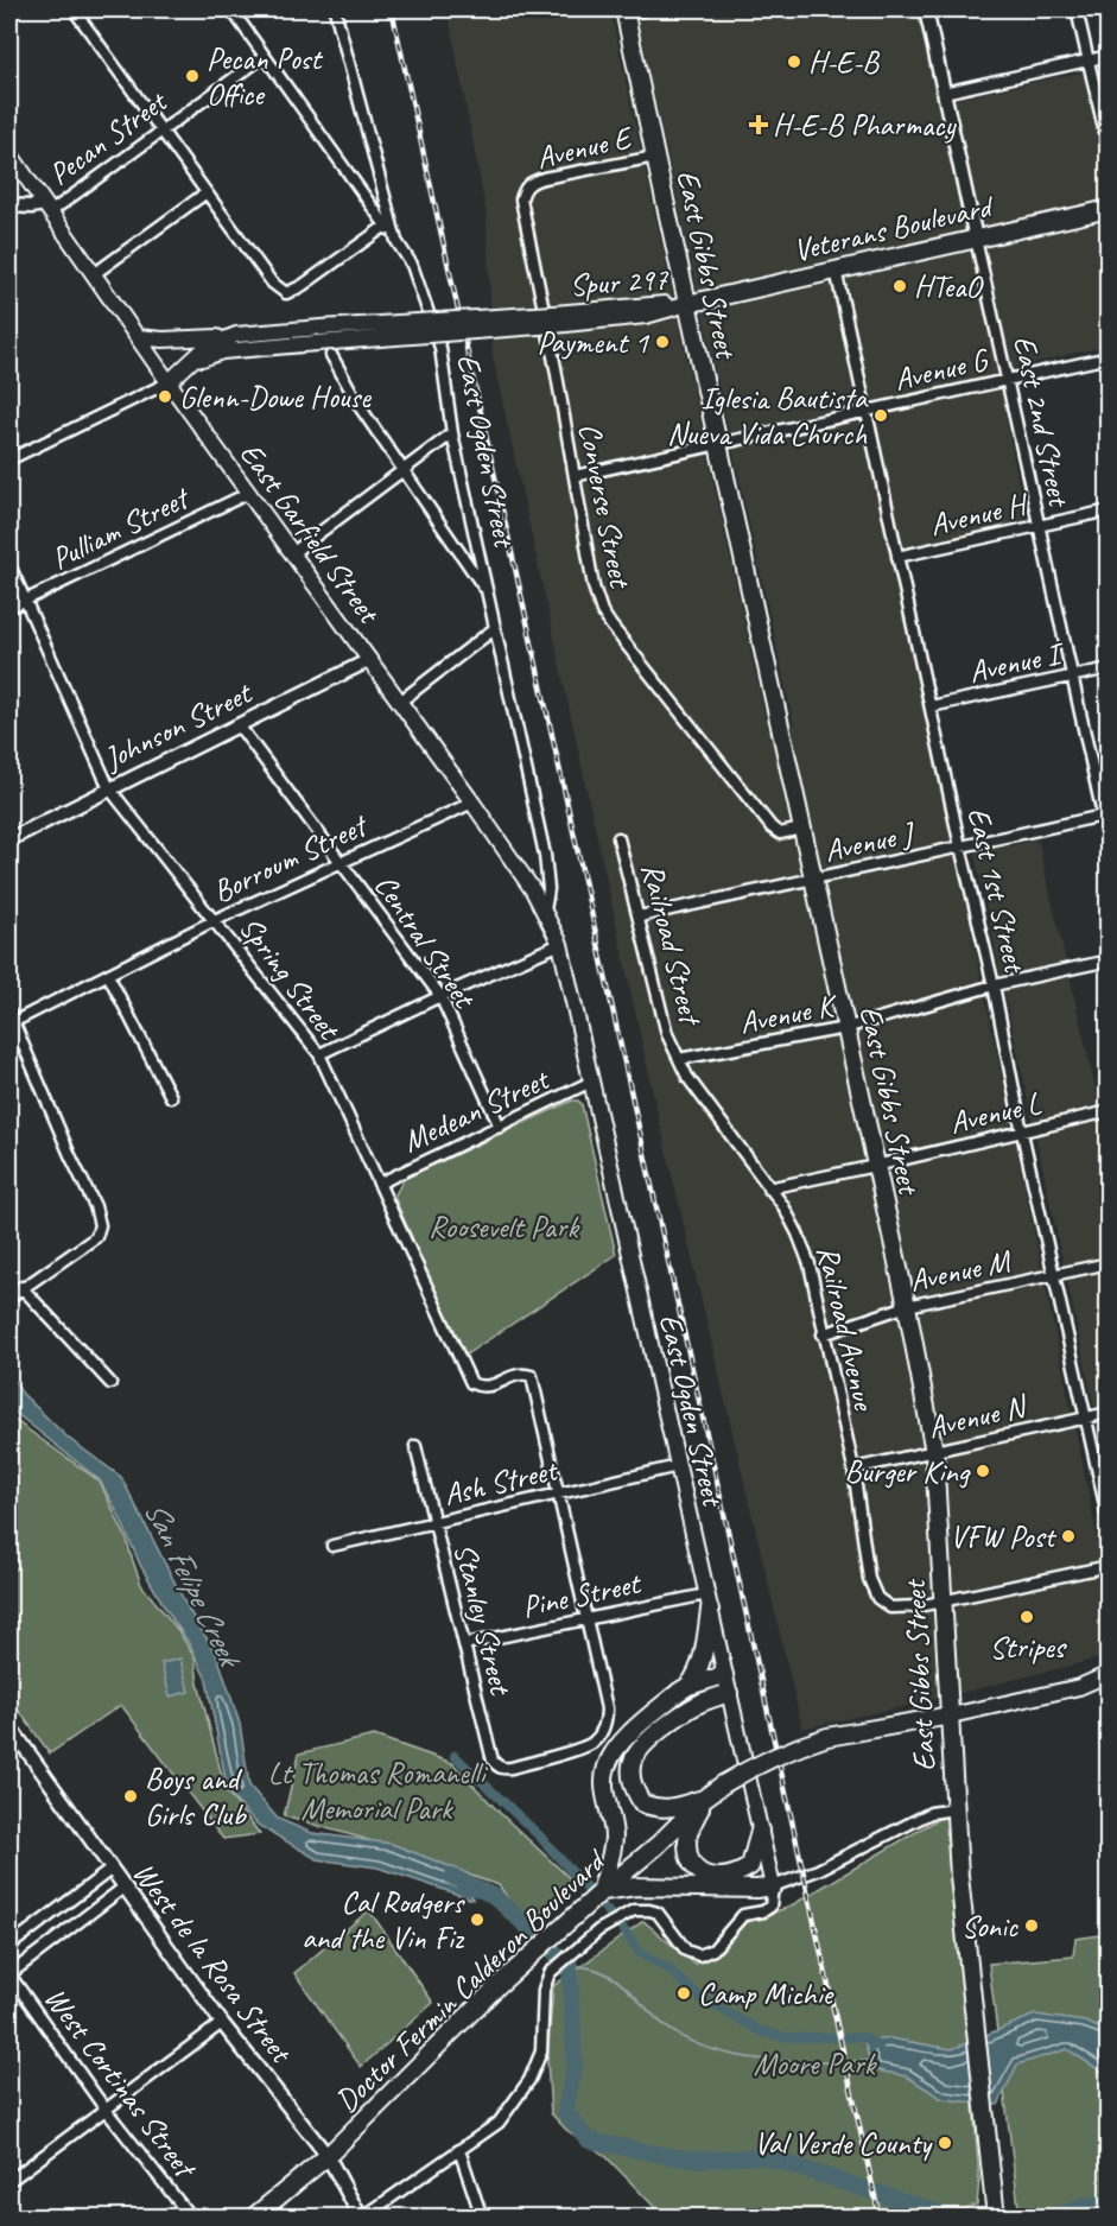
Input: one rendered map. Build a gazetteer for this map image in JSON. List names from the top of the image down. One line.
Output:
{"streets":{"main road":["Veterans Boulevard","East Gibbs Street","Spur 297","East Ogden Street","East Garfield Street","Doctor Fermin Calderon Boulevard"],"street":["Pecan Street","Avenue E","Avenue G","East 2nd Street","Converse Street","Avenue H","Pulliam Street","Avenue I","Johnson Street","Avenue J","Borroum Street","East 1st Street","Central Street","Railroad Street","Spring Street","Avenue K","Medean Street","Avenue L","Avenue M","Railroad Avenue","Avenue N","Ash Street","Pine Street","Stanley Street","West de la Rosa Street","West Cortinas Street"]},"crossings":[["Pecan Street","East Garfield Street"],["Avenue E","East Gibbs Street"],["Avenue E","Converse Street"],["Veterans Boulevard","East Gibbs Street"],["Veterans Boulevard","Spur 297"],["Veterans Boulevard","East 2nd Street"],["Veterans Boulevard","East 1st Street"],["East Gibbs Street","Spur 297"],["East Gibbs Street","Avenue G"],["East Gibbs Street","Converse Street"],["East Gibbs Street","Avenue J"],["East Gibbs Street","Avenue K"],["East Gibbs Street","Avenue L"],["East Gibbs Street","Avenue M"],["East Gibbs Street","Railroad Avenue"],["East Gibbs Street","Avenue N"],["East Gibbs Street","Doctor Fermin Calderon Boulevard"],["Spur 297","East Garfield Street"],["Avenue G","East 2nd Street"],["Avenue G","Converse Street"],["Avenue G","East 1st Street"],["East 2nd Street","Avenue H"],["East 2nd Street","Avenue I"],["East 2nd Street","Avenue J"],["East Ogden Street","East Garfield Street"],["East Ogden Street","Medean Street"],["East Ogden Street","Ash Street"],["East Ogden Street","Pine Street"],["Avenue H","East 1st Street"],["Pulliam Street","East Garfield Street"],["Pulliam Street","Spring Street"],["East Garfield Street","Johnson Street"],["East Garfield Street","Borroum Street"],["Avenue I","East 1st Street"],["Johnson Street","Central Street"],["Johnson Street","Spring Street"],["Avenue J","East 1st Street"],["Avenue J","Railroad Street"],["Borroum Street","Central Street"],["Borroum Street","Spring Street"],["East 1st Street","Avenue K"],["East 1st Street","Avenue L"],["East 1st Street","Avenue M"],["East 1st Street","Avenue N"],["Central Street","Medean Street"],["Railroad Street","Avenue K"],["Railroad Street","Railroad Avenue"],["Spring Street","Medean Street"],["Spring Street","Ash Street"],["Avenue K","Railroad Avenue"],["Avenue L","Railroad Avenue"],["Avenue M","Railroad Avenue"],["Railroad Avenue","Avenue N"],["Ash Street","Stanley Street"],["Pine Street","Stanley Street"],["West de la Rosa Street","Doctor Fermin Calderon Boulevard"]],"water":["San Felipe Creek"],"parks":["Roosevelt Park","Lt Thomas Romanelli Memorial Park","Moore Park"],"places":{"other":["H-E-B","Pecan Post Office","HTeaO","Payment 1","Glenn-Dowe House","Iglesia Bautista Nueva Vida Church","Burger King","VFW Post","Stripes","Boys and Girls Club","Cal Rodgers and the Vin Fiz","Sonic","Camp Michie","Val Verde County"],"health":["H-E-B Pharmacy"]}}
